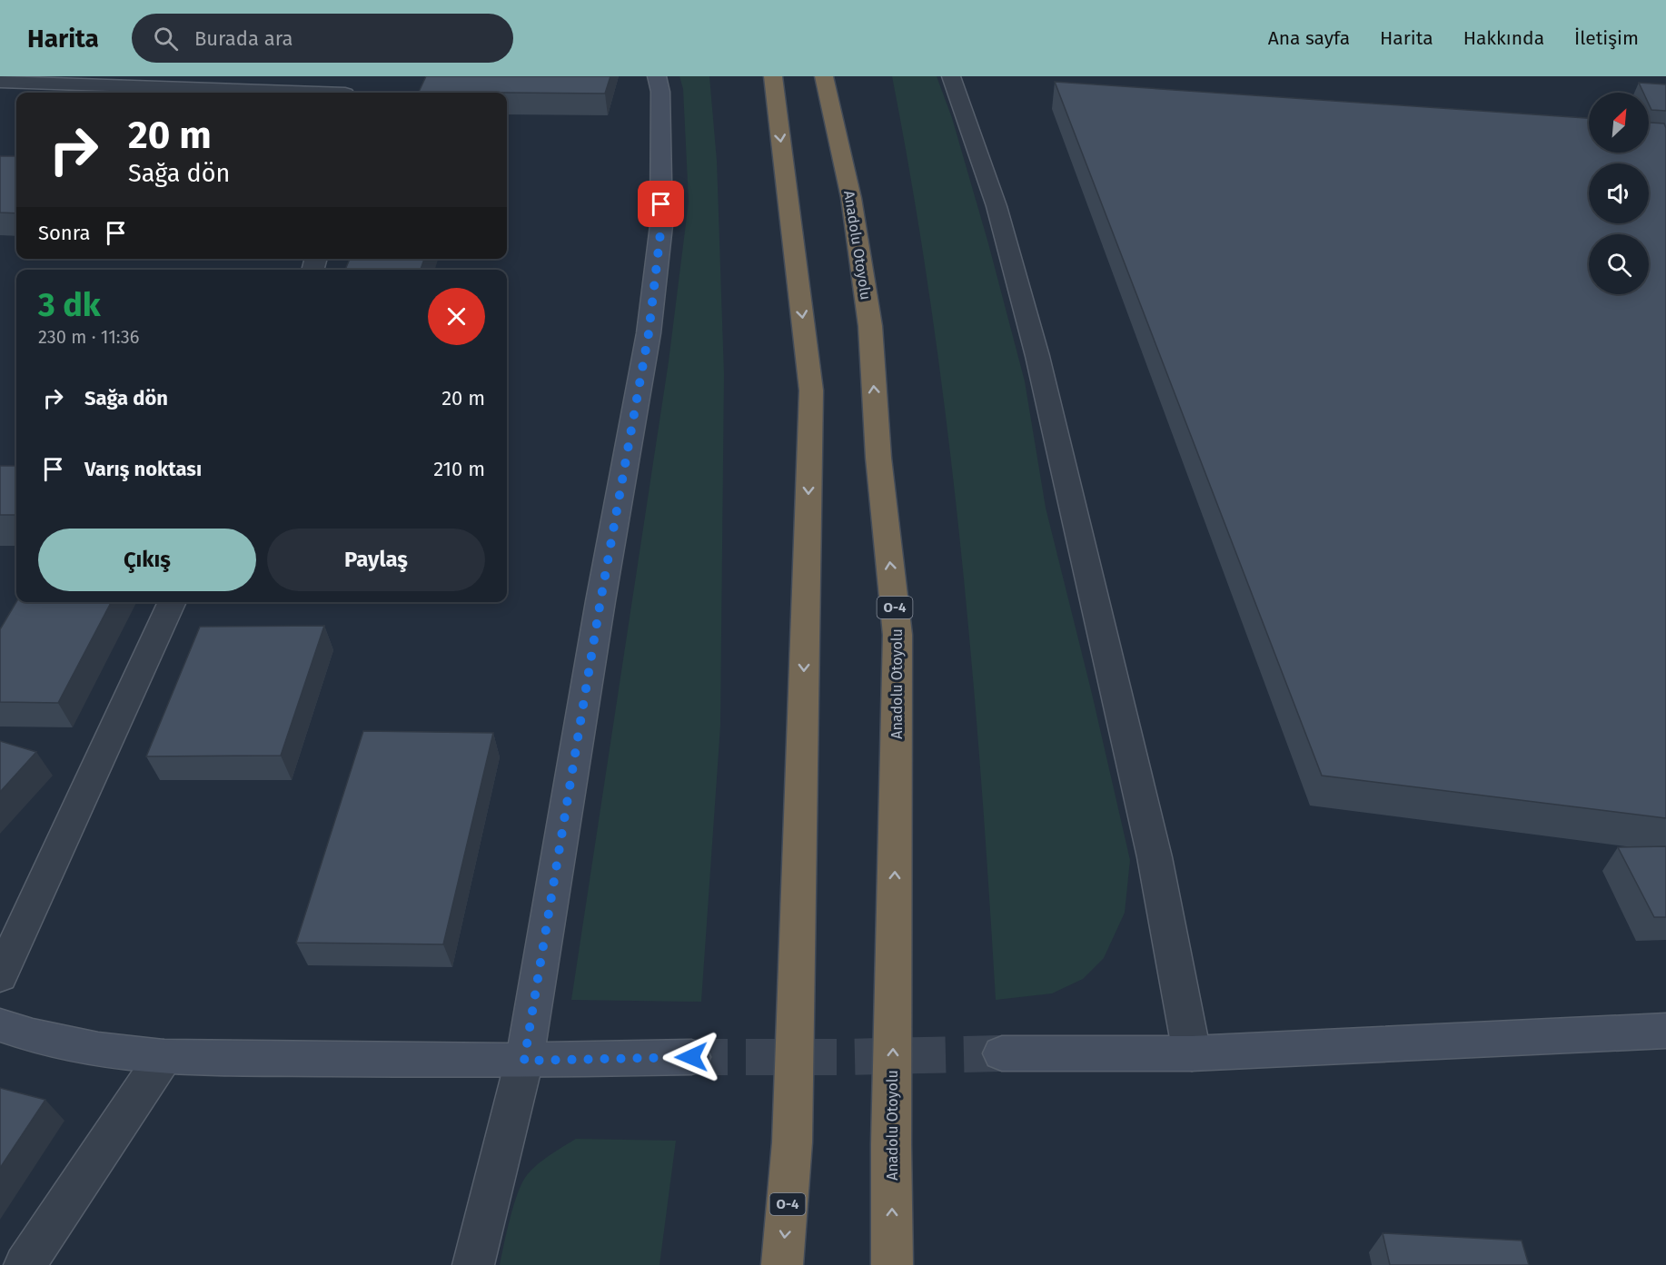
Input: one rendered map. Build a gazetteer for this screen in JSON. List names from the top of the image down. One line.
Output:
{"streets":{"highway":["Anadolu Otoyolu","O-4"]},"north":"top right","page":{"header":"Harita","search":"Burada ara","nav":["Ana sayfa","Harita","Hakkında","İletişim"],"turn":["20 m","Sağa dön"],"then":"Sonra","heading":["3 dk","230 m · 11:36"],"list":[{"name":"Sağa dön","value":"20 m"},{"name":"Varış noktası","value":"210 m"}],"buttons":["Çıkış","Paylaş"]}}
